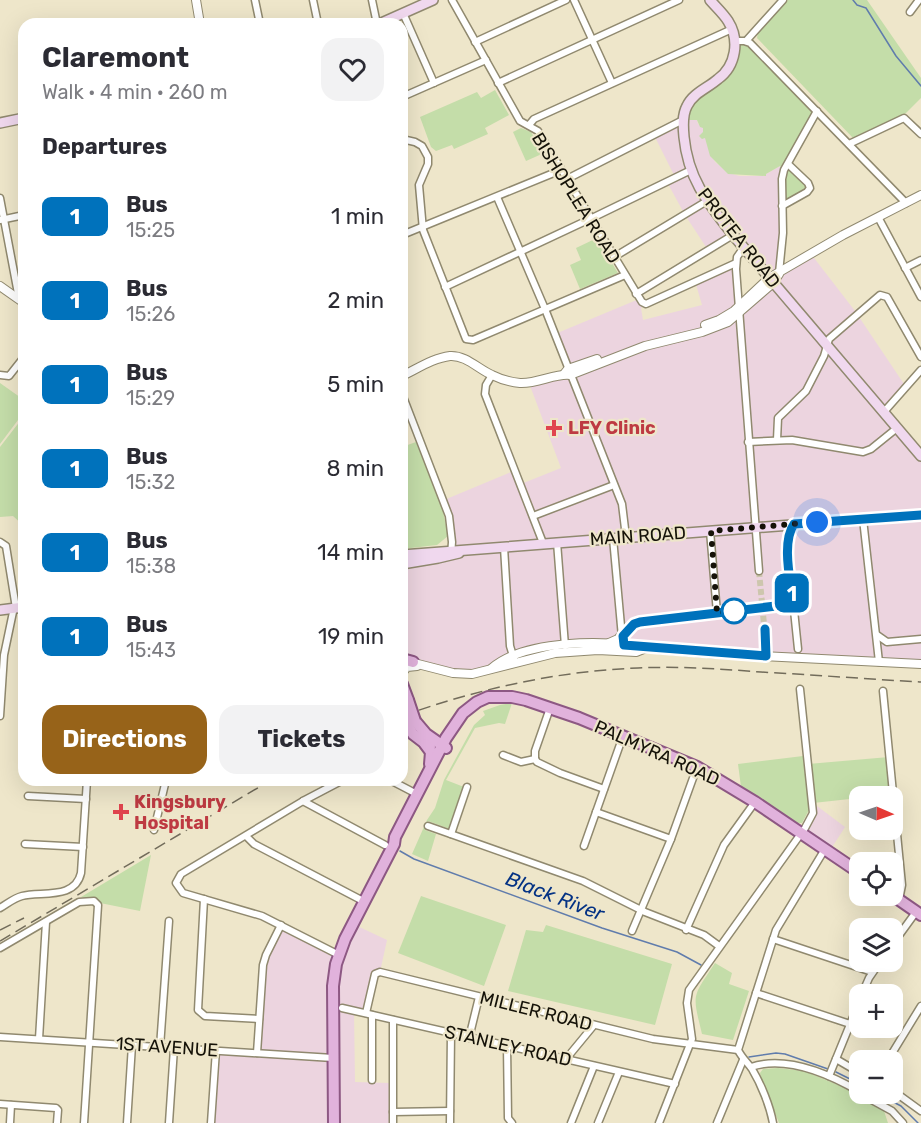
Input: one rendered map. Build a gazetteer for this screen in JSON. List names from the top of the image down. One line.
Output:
{"streets":{"main road":["PROTEA ROAD","MAIN ROAD","PALMYRA ROAD"],"street":["BISHOPLEA ROAD","MILLER ROAD","STANLEY ROAD","1ST AVENUE"]},"crossings":[["MILLER ROAD","STANLEY ROAD"]],"water":["Black River"],"places":{"health":["LFY Clinic","Kingsbury Hospital"]},"lines":["bus line 1"],"north":"right","page":{"on_map":"1","heading":[["Claremont","Walk · 4 min · 260 m"],"Departures"],"list":[{"mark":"1","name":"Bus","note":"15:25","value":"1 min"},{"mark":"1","name":"Bus","note":"15:26","value":"2 min"},{"mark":"1","name":"Bus","note":"15:29","value":"5 min"},{"mark":"1","name":"Bus","note":"15:32","value":"8 min"},{"mark":"1","name":"Bus","note":"15:38","value":"14 min"},{"mark":"1","name":"Bus","note":"15:43","value":"19 min"}],"buttons":["Directions","Tickets"],"map_buttons":["+","−"]}}
